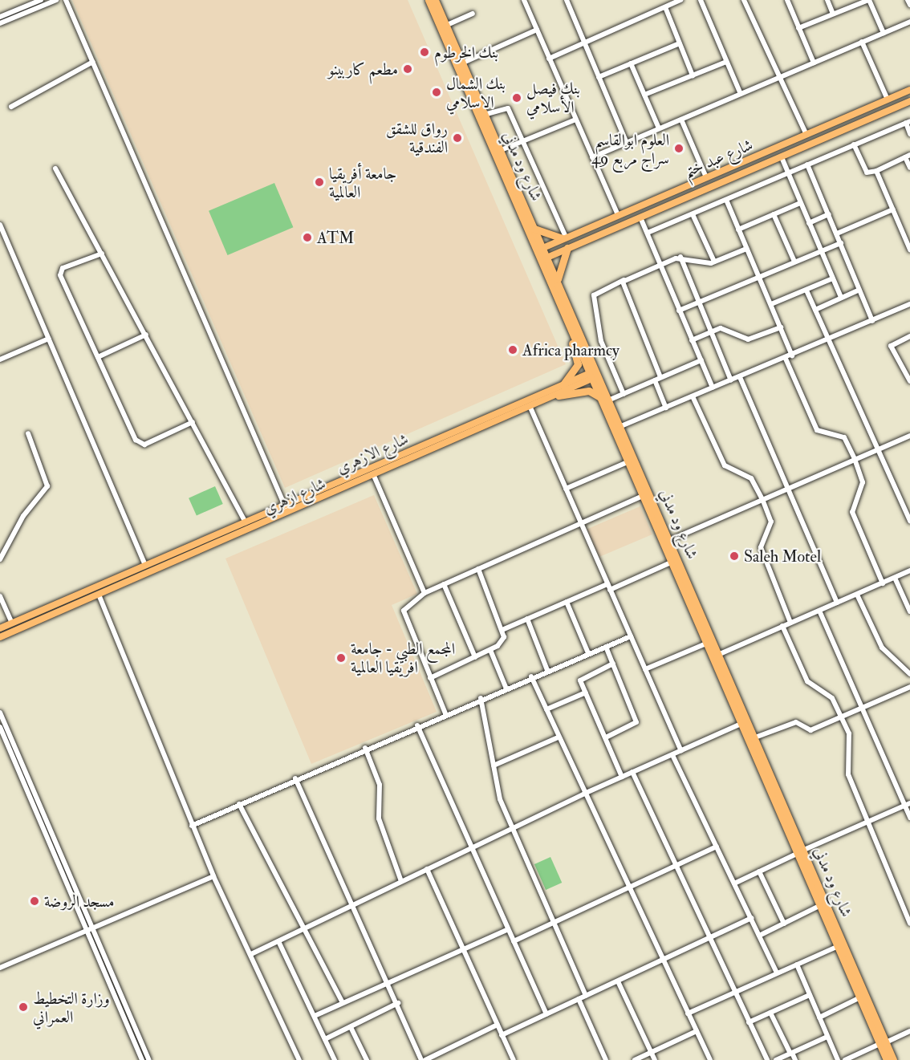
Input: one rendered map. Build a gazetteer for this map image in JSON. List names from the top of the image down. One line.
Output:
{"streets":{"highway":["شارع ود مدني"],"main road":["شارع عبد ختم","شارع الازهري","شارع ازهري"]},"crossings":[["شارع عبد ختم","شارع ود مدني"],["شارع ود مدني","شارع الازهري"],["شارع ود مدني","شارع ازهري"],["شارع الازهري","شارع ازهري"]],"places":["بنك الخرطوم","مطعم كاربينو","بنك الشمال الاسلامي","بنك فيصل الأسلامي","رواق للشقق الفندقية","العلوم ابوالقاسم سراج مربع 49","جامعة أفريقيا العالمية","ATM","Africa pharmcy","Saleh Motel","المجمع الطبي - جامعة افريقيا العالمية","مسجد الروضة","وزارة التخطيط العمراني"]}
